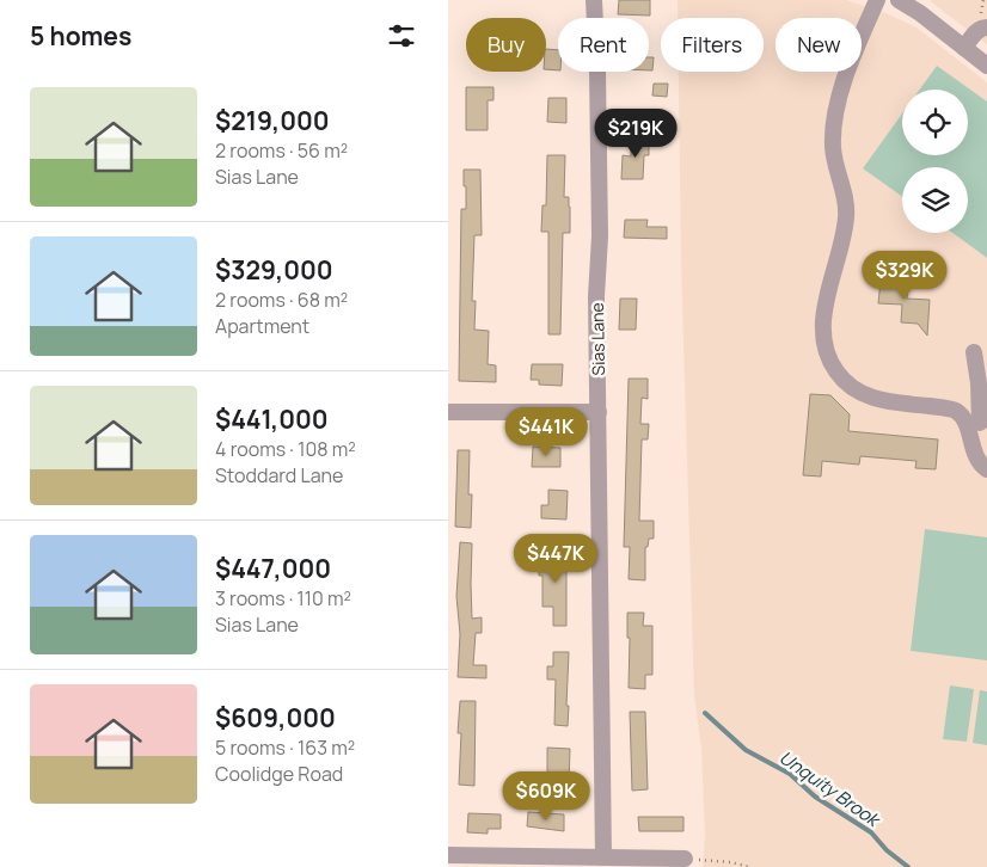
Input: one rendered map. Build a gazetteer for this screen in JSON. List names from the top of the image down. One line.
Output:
{"streets":{"street":["Sias Lane"]},"water":["Unquity Brook"],"page":{"heading":"5 homes","chip":["Buy","Rent","Filters","New"],"list":[{"name":"$219,000","note":"2 rooms · 56 m² · Sias Lane"},{"name":"$329,000","note":"2 rooms · 68 m² · Apartment"},{"name":"$441,000","note":"4 rooms · 108 m² · Stoddard Lane"},{"name":"$447,000","note":"3 rooms · 110 m² · Sias Lane"},{"name":"$609,000","note":"5 rooms · 163 m² · Coolidge Road"}],"price":["$219K","$329K","$441K","$447K","$609K"]}}
